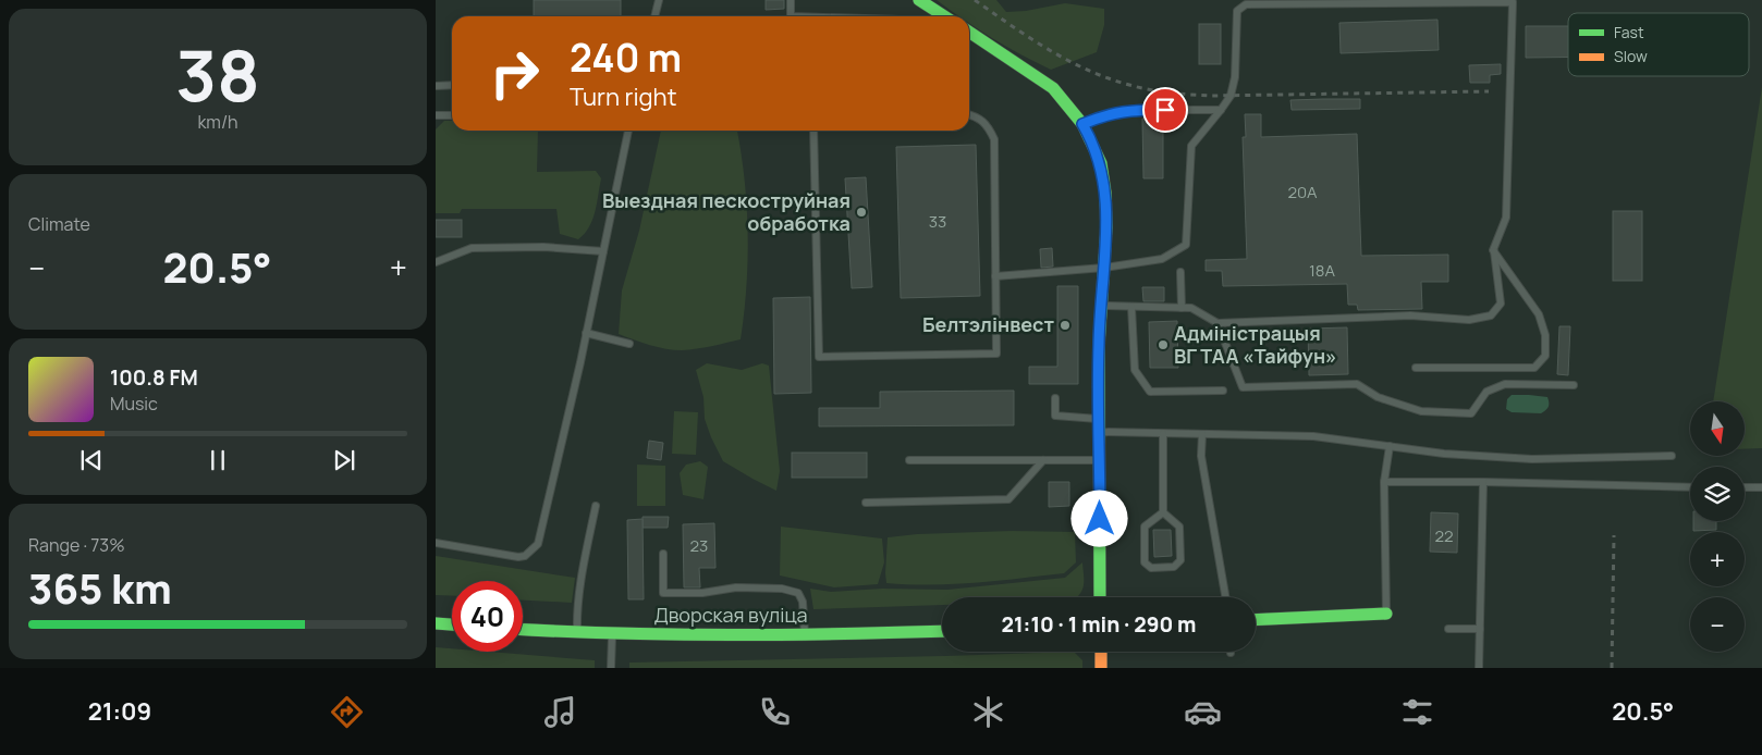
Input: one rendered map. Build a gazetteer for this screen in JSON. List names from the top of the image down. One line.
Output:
{"streets":{"street":["Дворская вуліца"]},"places":["Выездная пескоструйная обработка","Белтэлінвест","Адміністрацыя ВГ ТАА «Тайфун»"],"house_numbers":["20А","33","18А","22","23"],"legend":["Fast","Slow"],"north":"bottom","page":{"tile":[["38","km/h"],"Climate",["Range · 73%","365 km"]],"turn":["240 m","Turn right"],"heat":["−","20.5°","+"],"song":["100.8 FM","Music"],"map_buttons":["+","−"],"limit":"40","trip":"21:10 · 1 min · 290 m","tabs":["21:09","20.5°"]}}
